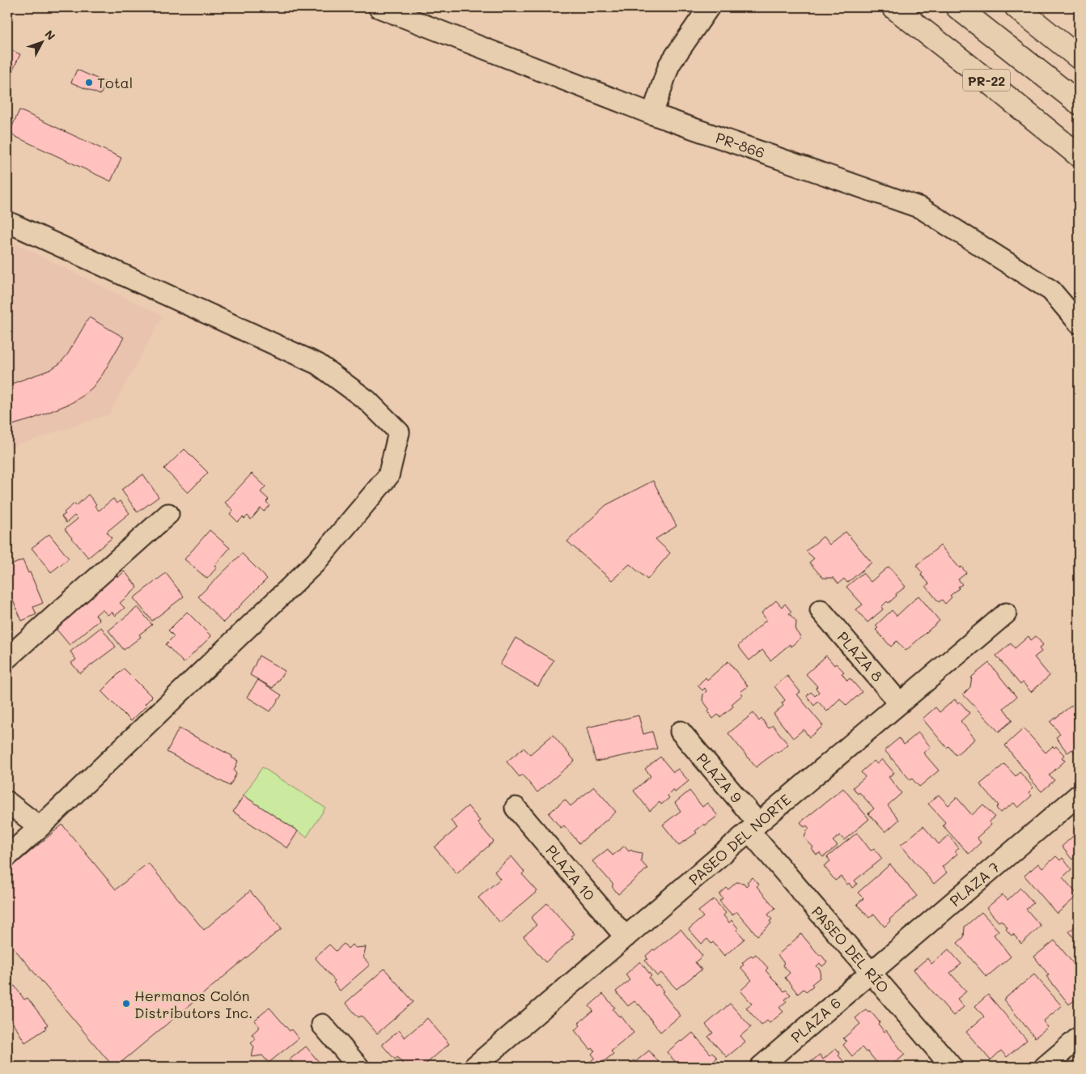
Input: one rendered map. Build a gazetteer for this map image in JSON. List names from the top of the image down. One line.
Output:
{"streets":{"highway":["PR-22"],"street":["PR-866","PLAZA 8","PLAZA 9","PASEO DEL NORTE","PLAZA 10","PLAZA 7","PASEO DEL RÍO","PLAZA 6"]},"crossings":[["PLAZA 8","PASEO DEL NORTE"],["PLAZA 9","PASEO DEL NORTE"],["PLAZA 9","PASEO DEL RÍO"],["PASEO DEL NORTE","PLAZA 10"],["PASEO DEL NORTE","PASEO DEL RÍO"],["PLAZA 7","PASEO DEL RÍO"],["PLAZA 7","PLAZA 6"],["PASEO DEL RÍO","PLAZA 6"]],"places":["Total","Hermanos Colón Distributors Inc."],"north":"top right"}
